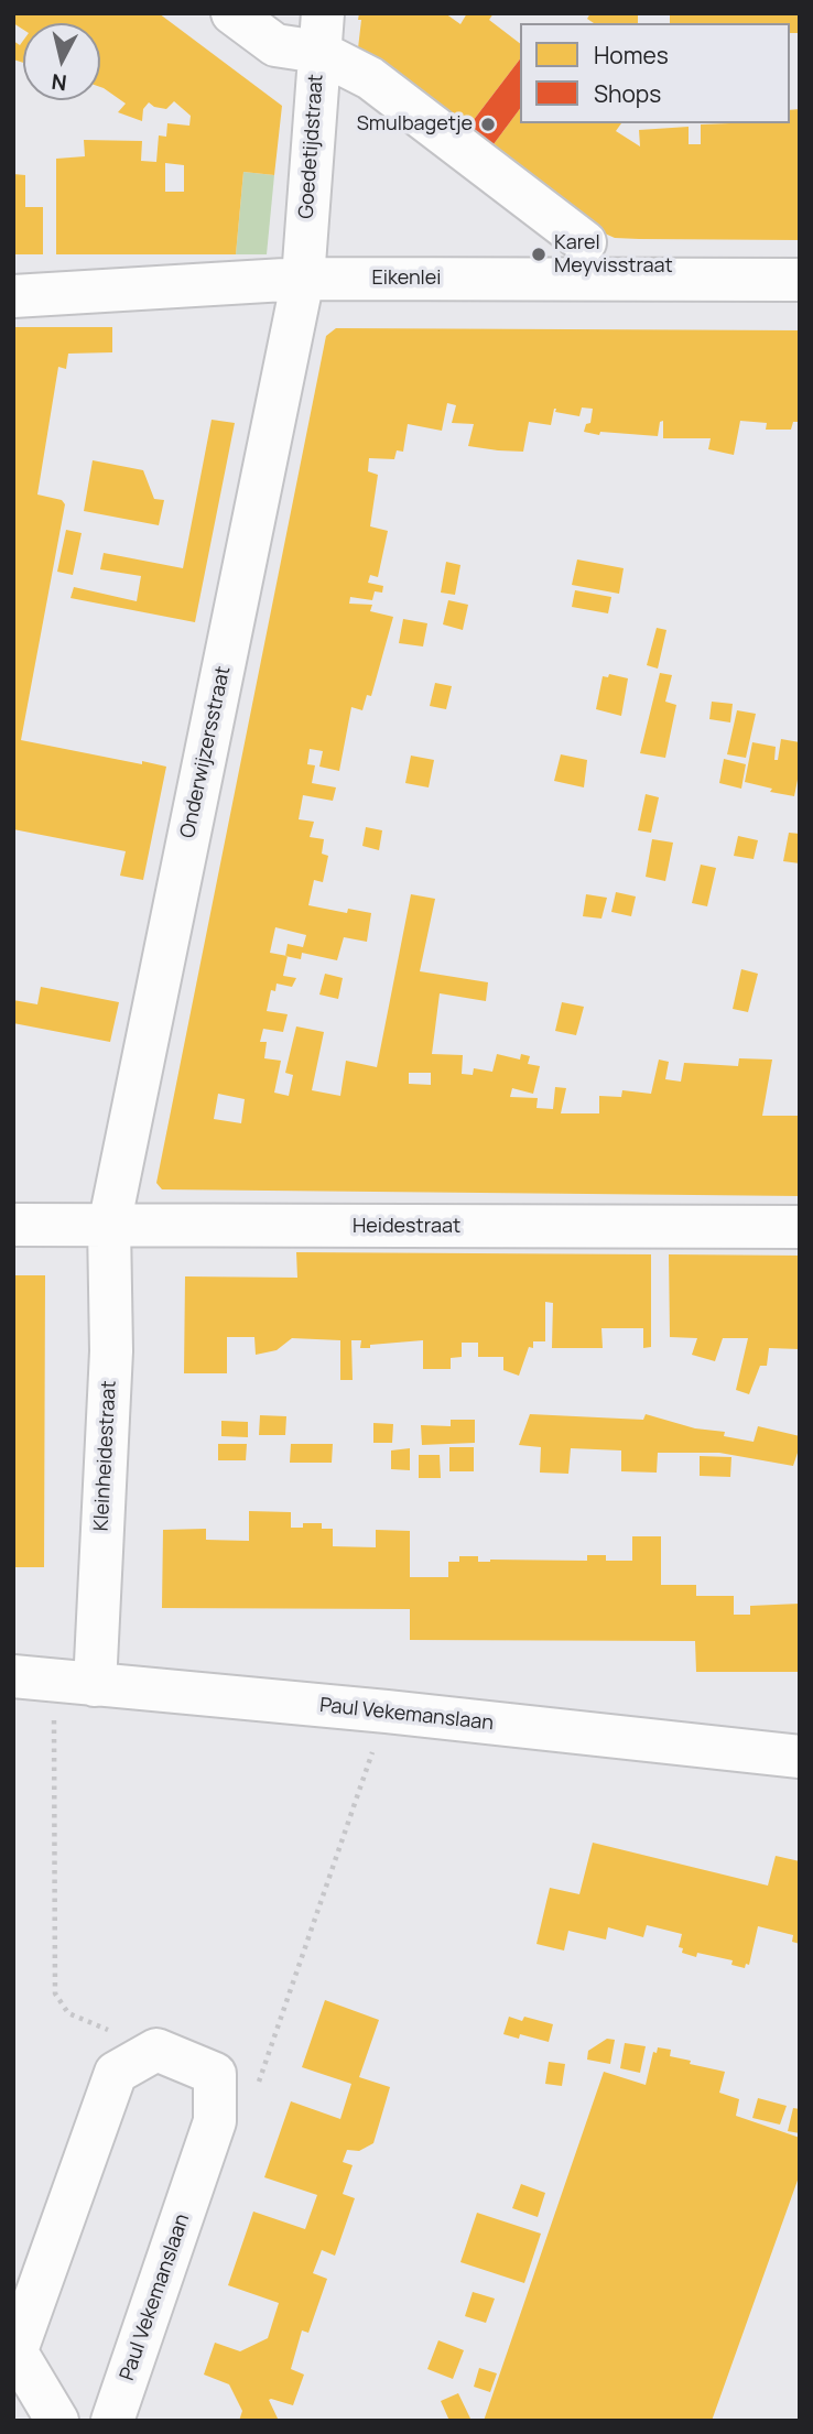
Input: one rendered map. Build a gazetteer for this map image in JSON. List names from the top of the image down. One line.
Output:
{"streets":{"street":["Goedetijdstraat","Eikenlei","Onderwijzersstraat","Heidestraat","Kleinheidestraat","Paul Vekemanslaan"]},"crossings":[["Goedetijdstraat","Eikenlei"],["Goedetijdstraat","Onderwijzersstraat"],["Eikenlei","Onderwijzersstraat"],["Onderwijzersstraat","Heidestraat"],["Onderwijzersstraat","Kleinheidestraat"],["Heidestraat","Kleinheidestraat"],["Kleinheidestraat","Paul Vekemanslaan"]],"places":["Smulbagetje","Karel Meyvisstraat"],"legend":["Homes","Shops"],"north":"bottom"}
